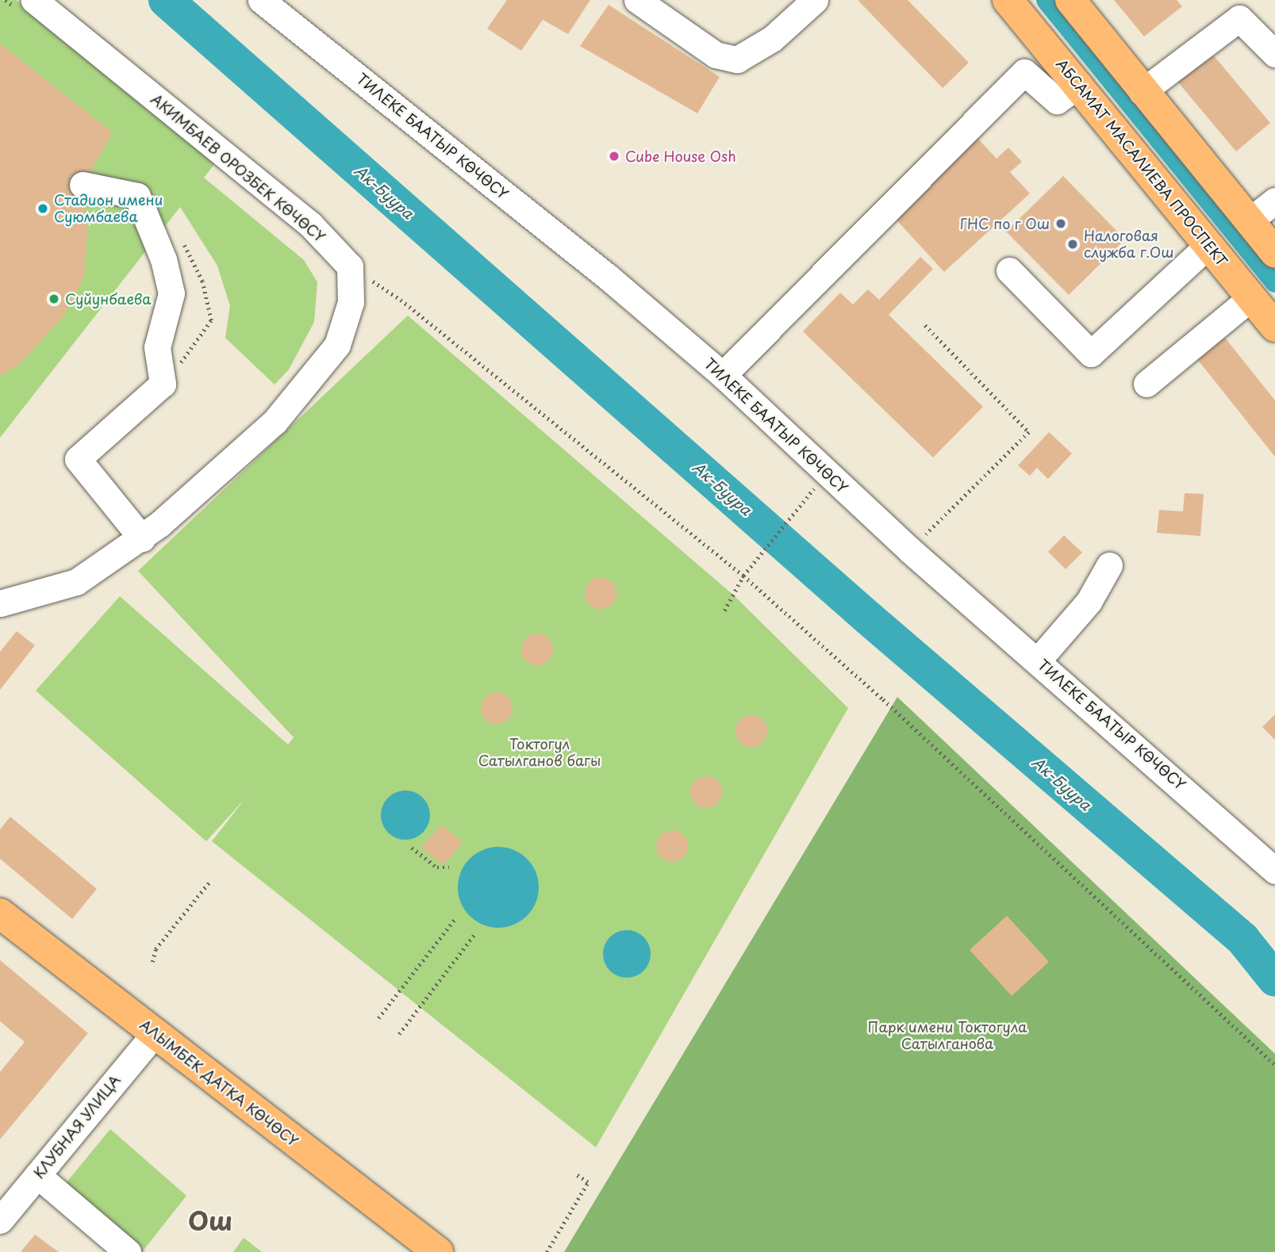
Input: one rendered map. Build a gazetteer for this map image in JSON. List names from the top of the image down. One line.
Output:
{"streets":{"main road":["АБСАМАТ МАСАЛИЕВА ПРОСПЕКТ","АЛЫМБЕК ДАТКА КӨЧӨСҮ"],"street":["ТИЛЕКЕ БААТЫР КӨЧӨСҮ","АКИМБАЕВ ОРОЗБЕК КӨЧӨСҮ","КЛУБНАЯ УЛИЦА"]},"crossings":[["АЛЫМБЕК ДАТКА КӨЧӨСҮ","КЛУБНАЯ УЛИЦА"]],"districts":["Ош"],"water":["Ак-Буура"],"parks":["Токтогул Сатылганов багы","Парк имени Токтогула Сатылганова"],"places":["Cube House Osh","Стадион имени Суюмбаева","ГНС по г Ош","Налоговая служба г.Ош","Суйунбаева"]}
